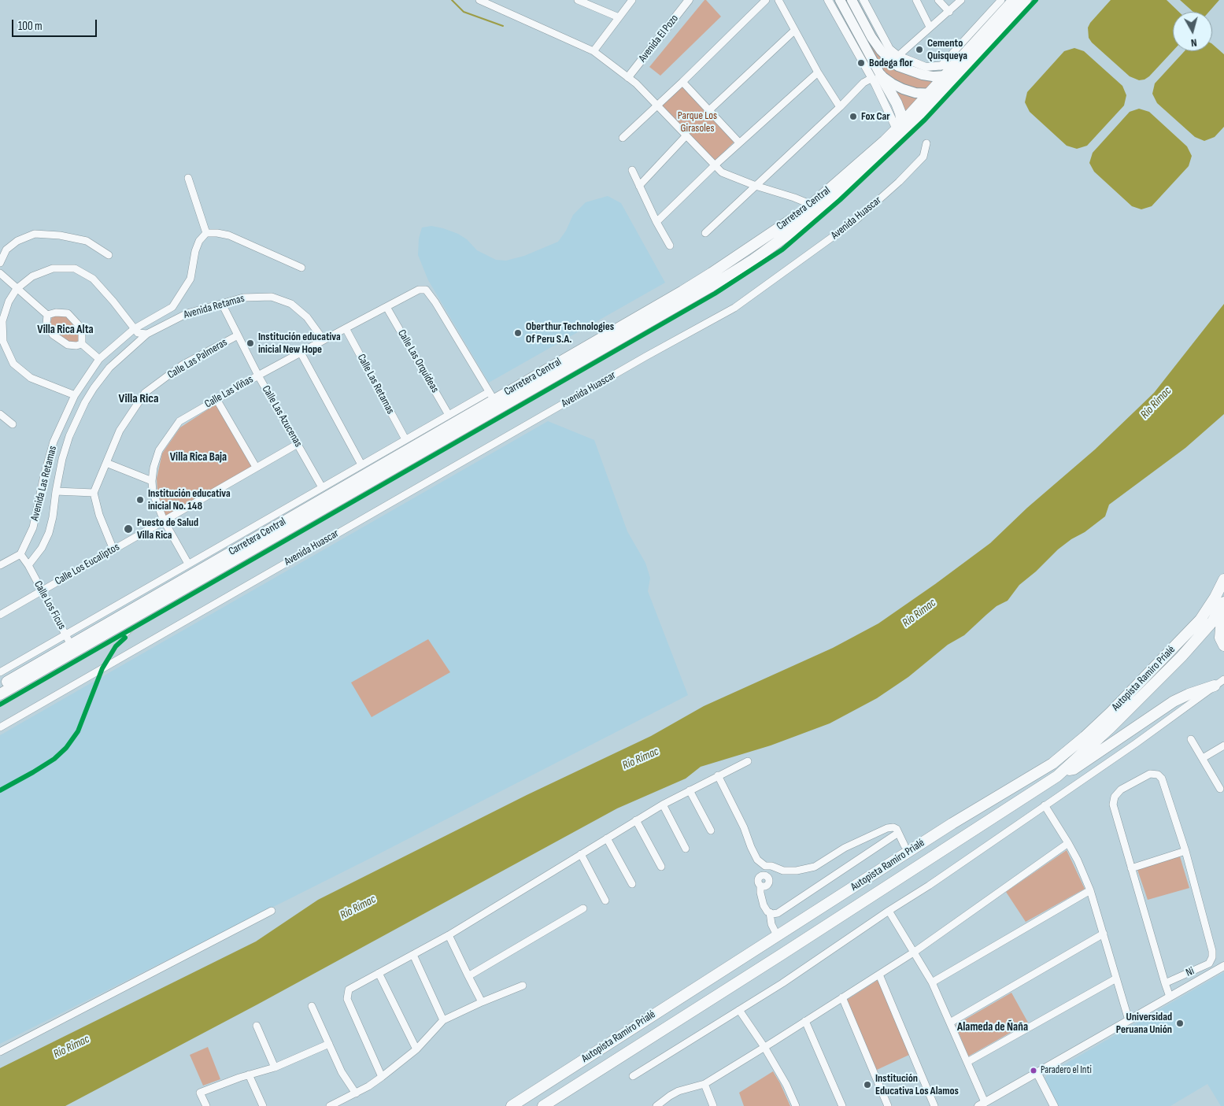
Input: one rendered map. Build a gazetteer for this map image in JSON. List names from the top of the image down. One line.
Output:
{"streets":{"highway":["Carretera Central","Autopista Ramiro Prialé"],"street":["Avenida El Pozo","Avenida Huascar","Avenida Retamas","Calle Las Palmeras","Calle Las Orquídeas","Calle Las Retamas","Calle Las Viñas","Calle Las Azucenas","Avenida Las Retamas","Calle Los Eucaliptos","Calle Los Ficus","Ni"]},"crossings":[["Carretera Central","Calle Las Orquídeas"],["Carretera Central","Calle Las Viñas"],["Carretera Central","Calle Los Ficus"],["Avenida Retamas","Calle Las Viñas"],["Avenida Retamas","Calle Las Azucenas"],["Avenida Retamas","Calle Los Ficus"],["Calle Las Palmeras","Calle Las Azucenas"],["Calle Las Orquídeas","Calle Las Viñas"],["Calle Las Retamas","Calle Las Viñas"],["Calle Las Viñas","Calle Las Azucenas"],["Calle Las Viñas","Calle Los Eucaliptos"],["Calle Las Azucenas","Calle Los Eucaliptos"],["Avenida Las Retamas","Calle Los Ficus"],["Calle Los Eucaliptos","Calle Los Ficus"]],"districts":["Villa Rica Alta","Villa Rica","Villa Rica Baja","Alameda de Ñaña"],"water":["Río Rímac"],"parks":["Parque Los Girasoles"],"places":["Cemento Quisqueya","Bodega flor","Fox Car","Oberthur Technologies Of Peru S.A.","Institución educativa inicial New Hope","Institución educativa inicial No. 148","Puesto de Salud Villa Rica","Universidad Peruana Unión","Paradero el Inti","Institución Educativa Los Alamos"],"scale_bar":"100 m","north":"bottom"}
